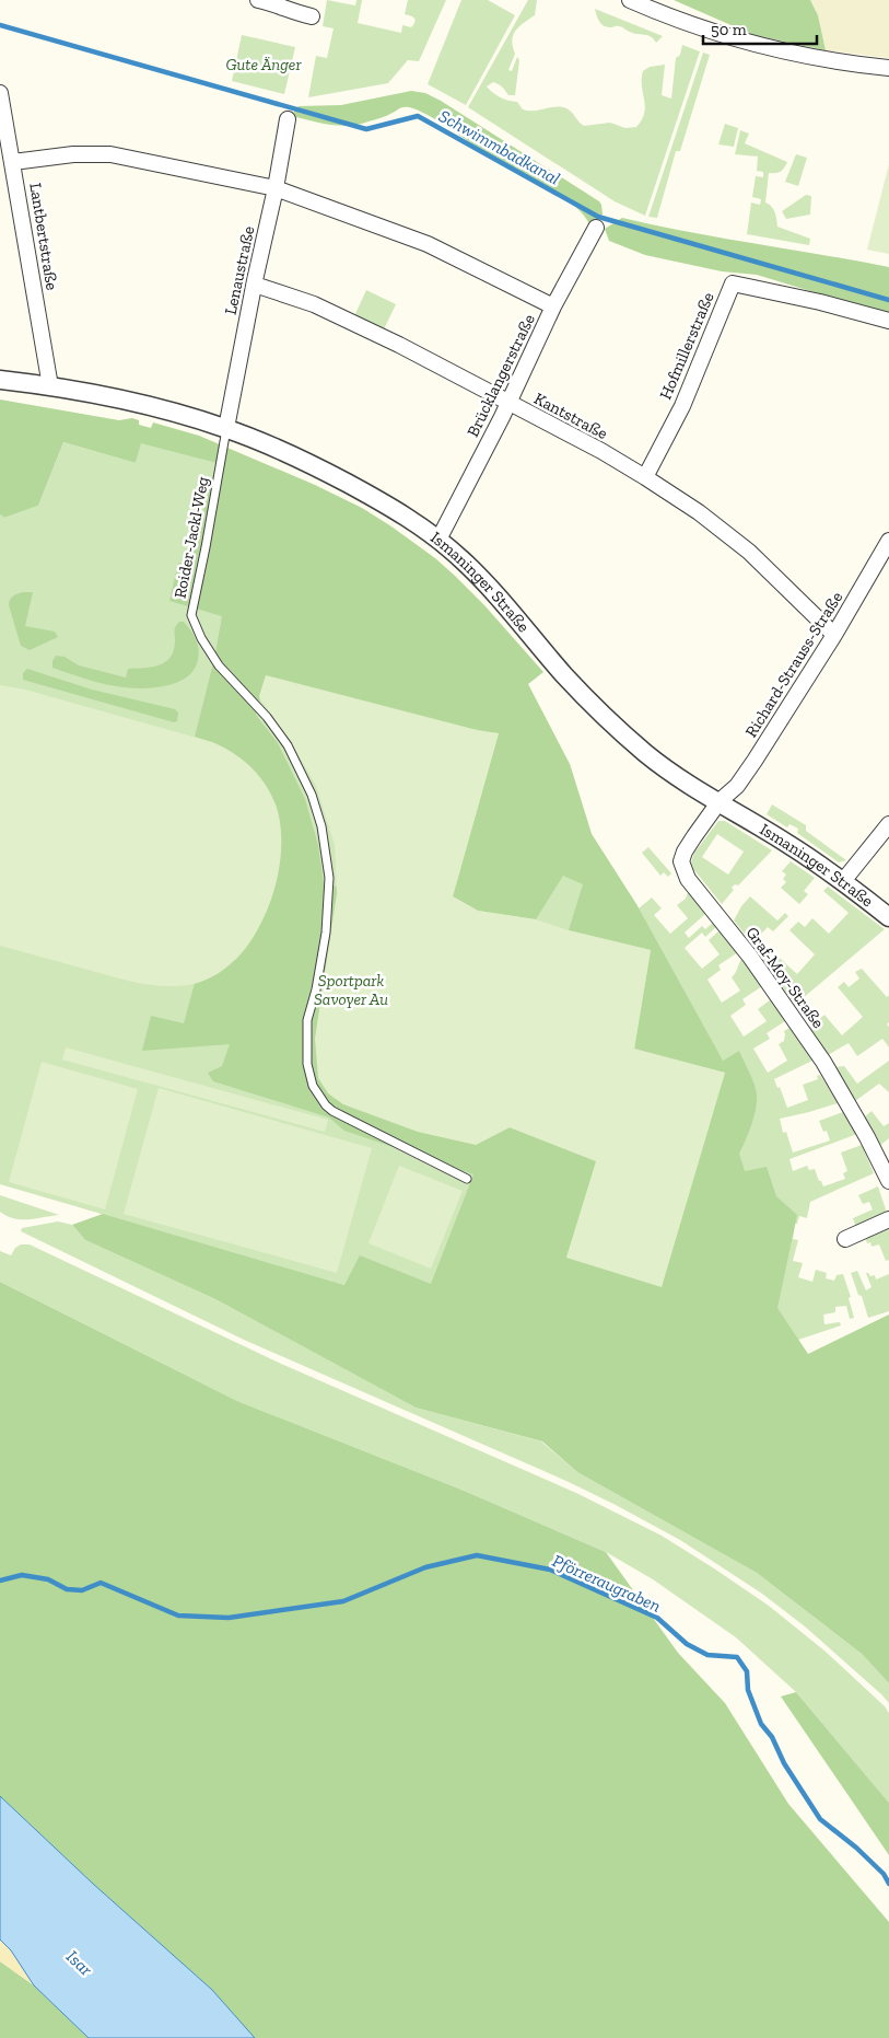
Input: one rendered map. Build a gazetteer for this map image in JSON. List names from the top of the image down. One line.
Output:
{"streets":{"street":["Lantbertstraße","Lenaustraße","Hofmillerstraße","Brücklangerstraße","Kantstraße","Ismaninger Straße","Richard-Strauss-Straße","Graf-Moy-Straße"],"lane":["Roider-Jackl-Weg"]},"crossings":[["Lantbertstraße","Ismaninger Straße"],["Lenaustraße","Kantstraße"],["Lenaustraße","Roider-Jackl-Weg"],["Lenaustraße","Ismaninger Straße"],["Hofmillerstraße","Kantstraße"],["Brücklangerstraße","Kantstraße"],["Brücklangerstraße","Ismaninger Straße"],["Kantstraße","Richard-Strauss-Straße"],["Roider-Jackl-Weg","Ismaninger Straße"],["Ismaninger Straße","Richard-Strauss-Straße"],["Ismaninger Straße","Graf-Moy-Straße"],["Richard-Strauss-Straße","Graf-Moy-Straße"]],"water":["Schwimmbadkanal","Pförreraugraben","Isar"],"parks":["Gute Änger","Sportpark Savoyer Au"],"scale_bar":"50 m"}
